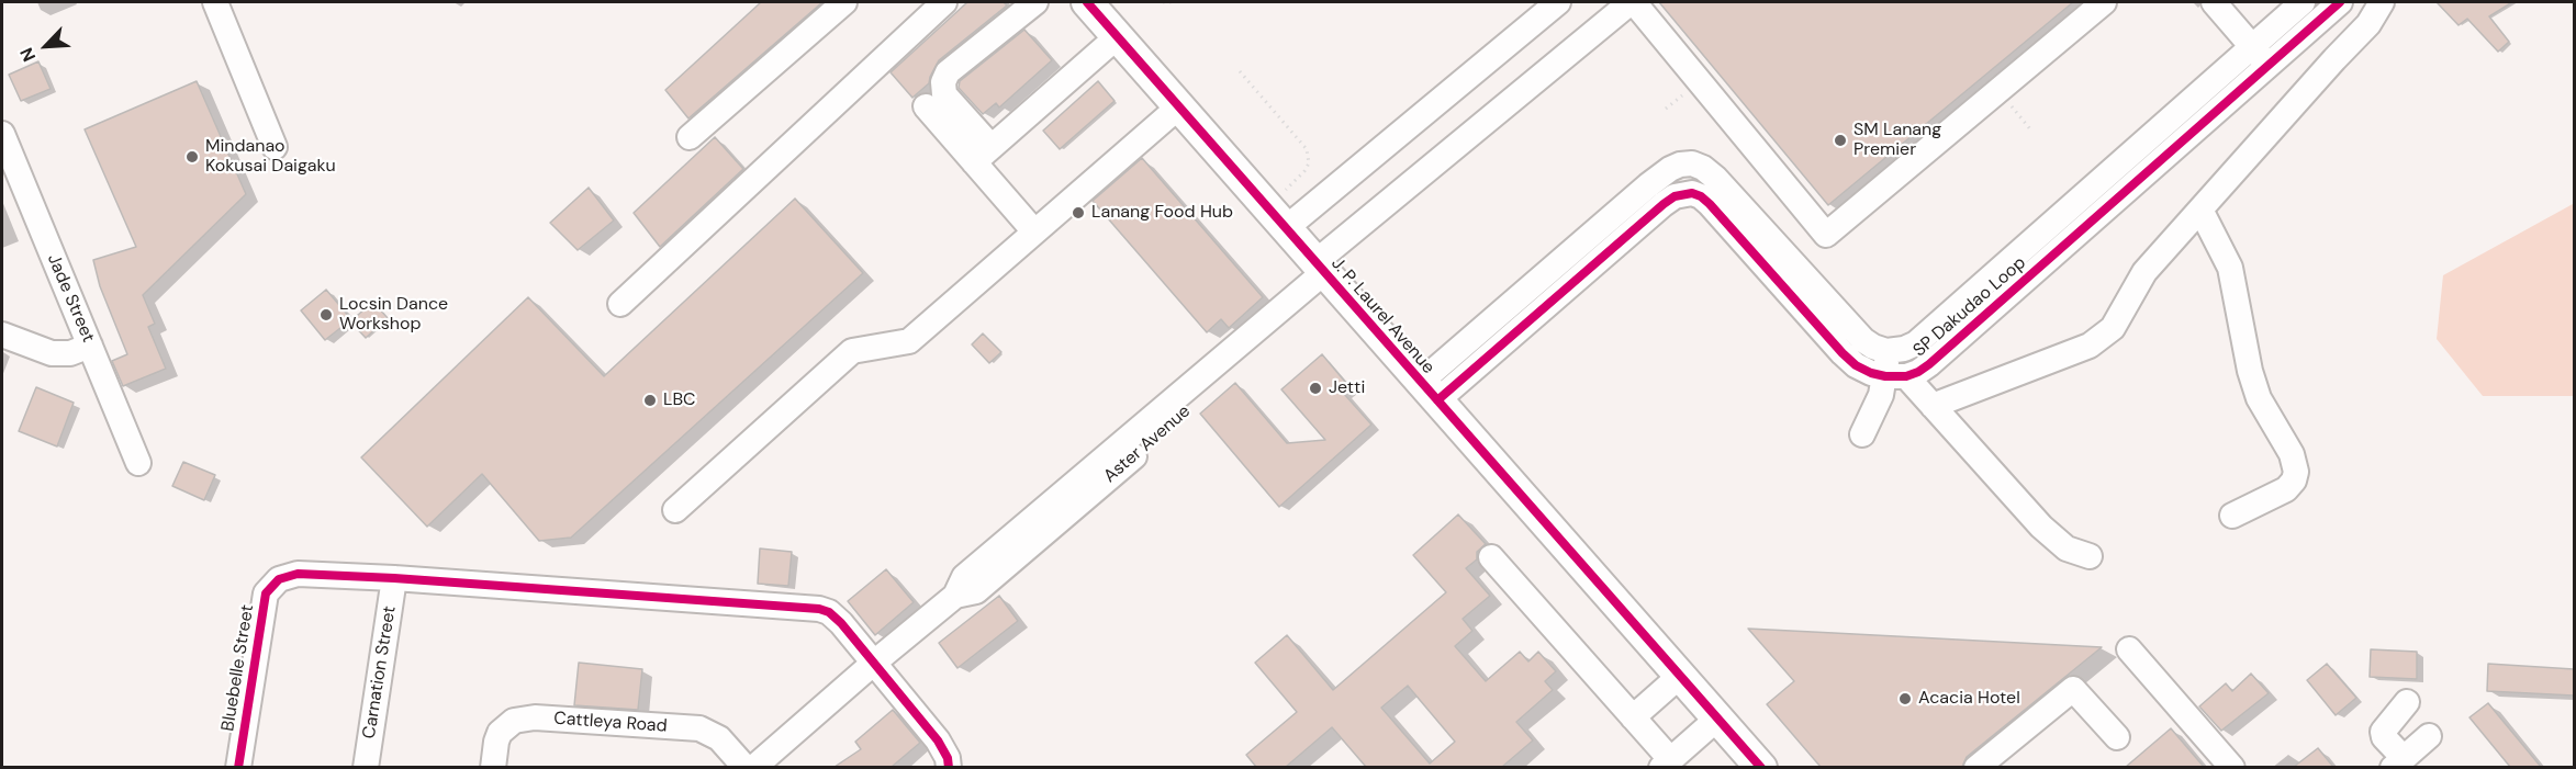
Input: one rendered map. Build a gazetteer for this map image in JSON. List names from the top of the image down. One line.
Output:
{"streets":{"main road":["J. P. Laurel Avenue"],"street":["Jade Street","SP Dakudao Loop","Aster Avenue","Bluebelle Street","Carnation Street","Cattleya Road"]},"crossings":[["SP Dakudao Loop","J. P. Laurel Avenue"],["J. P. Laurel Avenue","Aster Avenue"],["Bluebelle Street","Carnation Street"]],"places":["SM Lanang Premier","Mindanao Kokusai Daigaku","Lanang Food Hub","Locsin Dance Workshop","Jetti","LBC","Acacia Hotel"],"north":"bottom left"}
